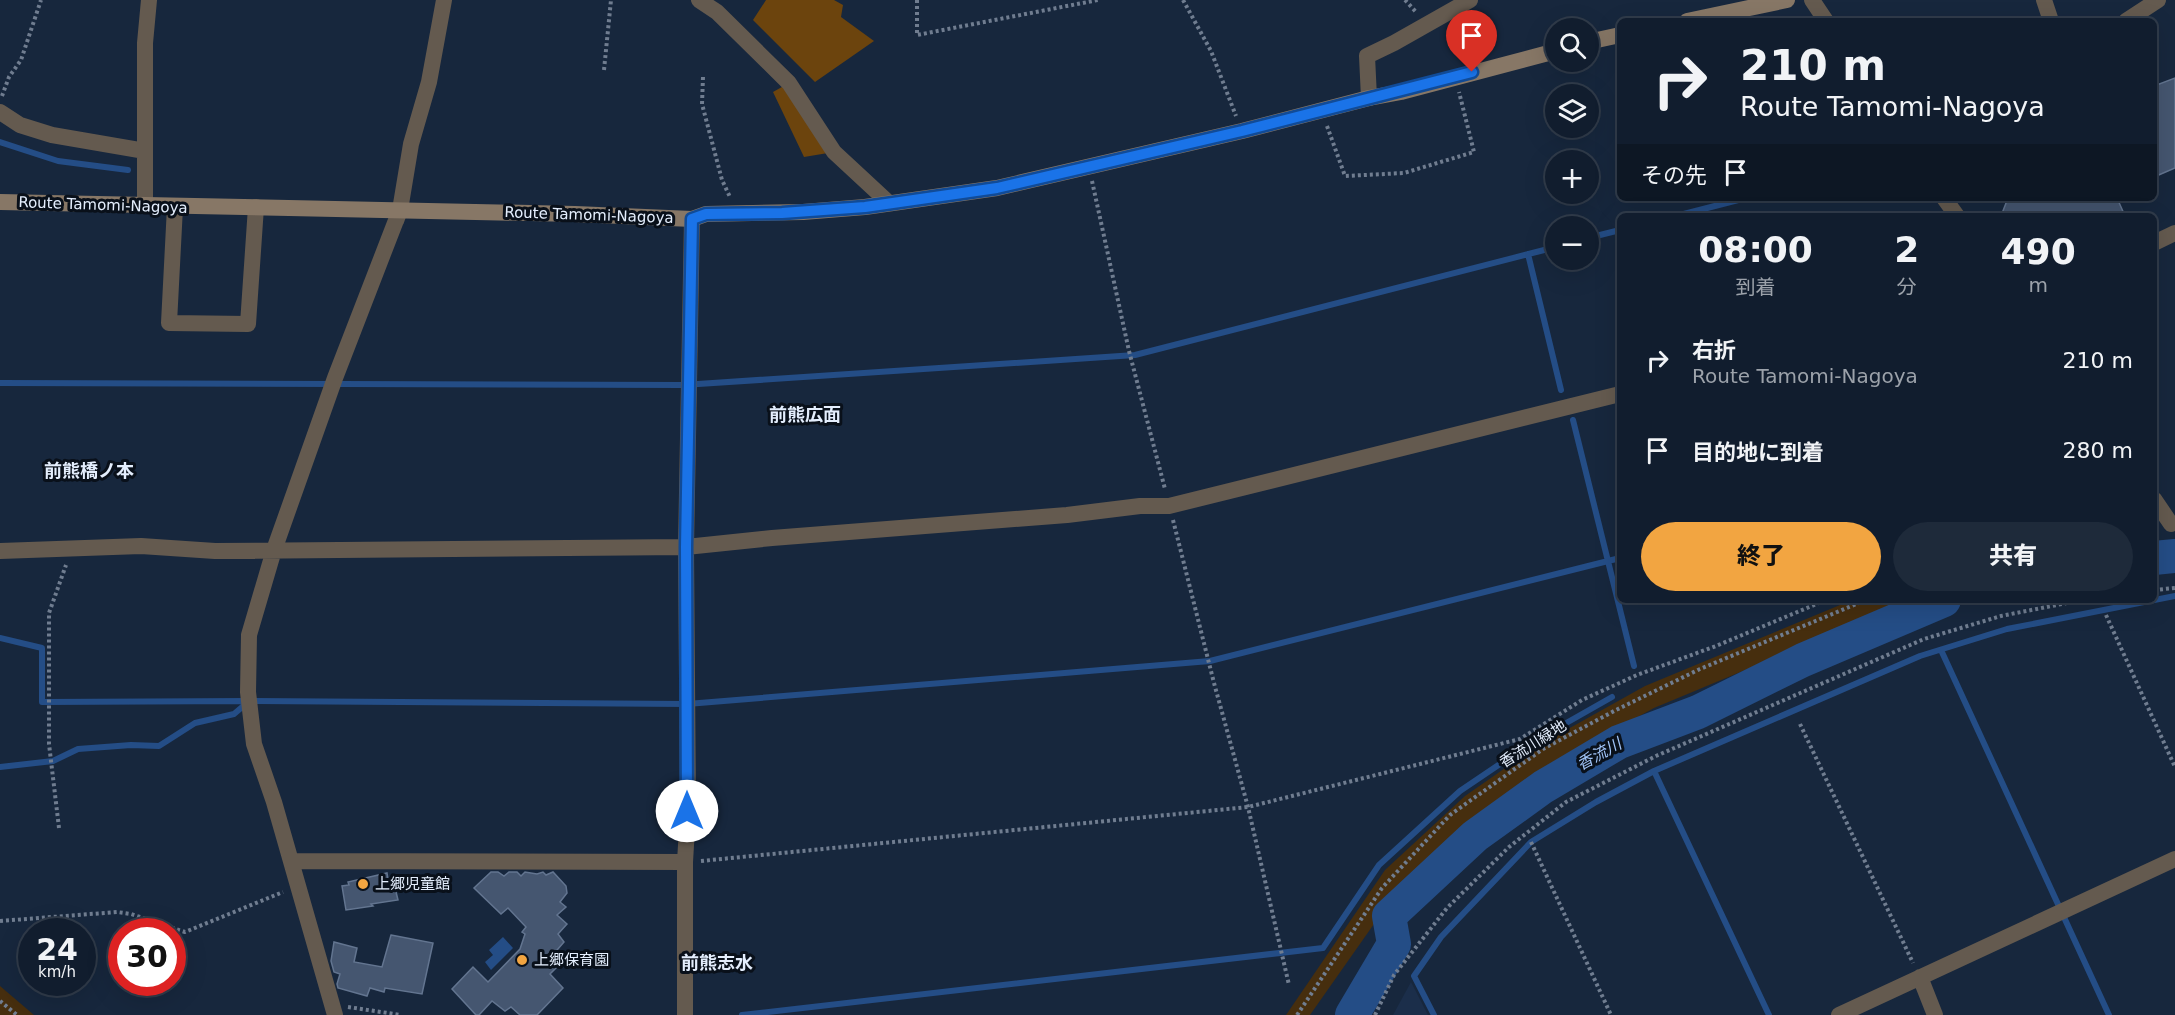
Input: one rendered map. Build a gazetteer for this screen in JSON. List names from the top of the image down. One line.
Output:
{"streets":{"main road":["Route Tamomi-Nagoya"],"path":["香流川緑地"]},"districts":["前熊広面","前熊橋ノ本","前熊志水"],"water":["香流川"],"places":["上郷児童館","上郷保育園"],"page":{"map_buttons":["+","−"],"turn":["210 m","Route Tamomi-Nagoya"],"then":"その先","eta":["08:00","到着","2","分","490","m"],"list":[{"name":"右折","note":"Route Tamomi-Nagoya","value":"210 m"},{"name":"目的地に到着","value":"280 m"}],"buttons":["終了","共有"],"speed":"24 km/h","limit":"30"}}
